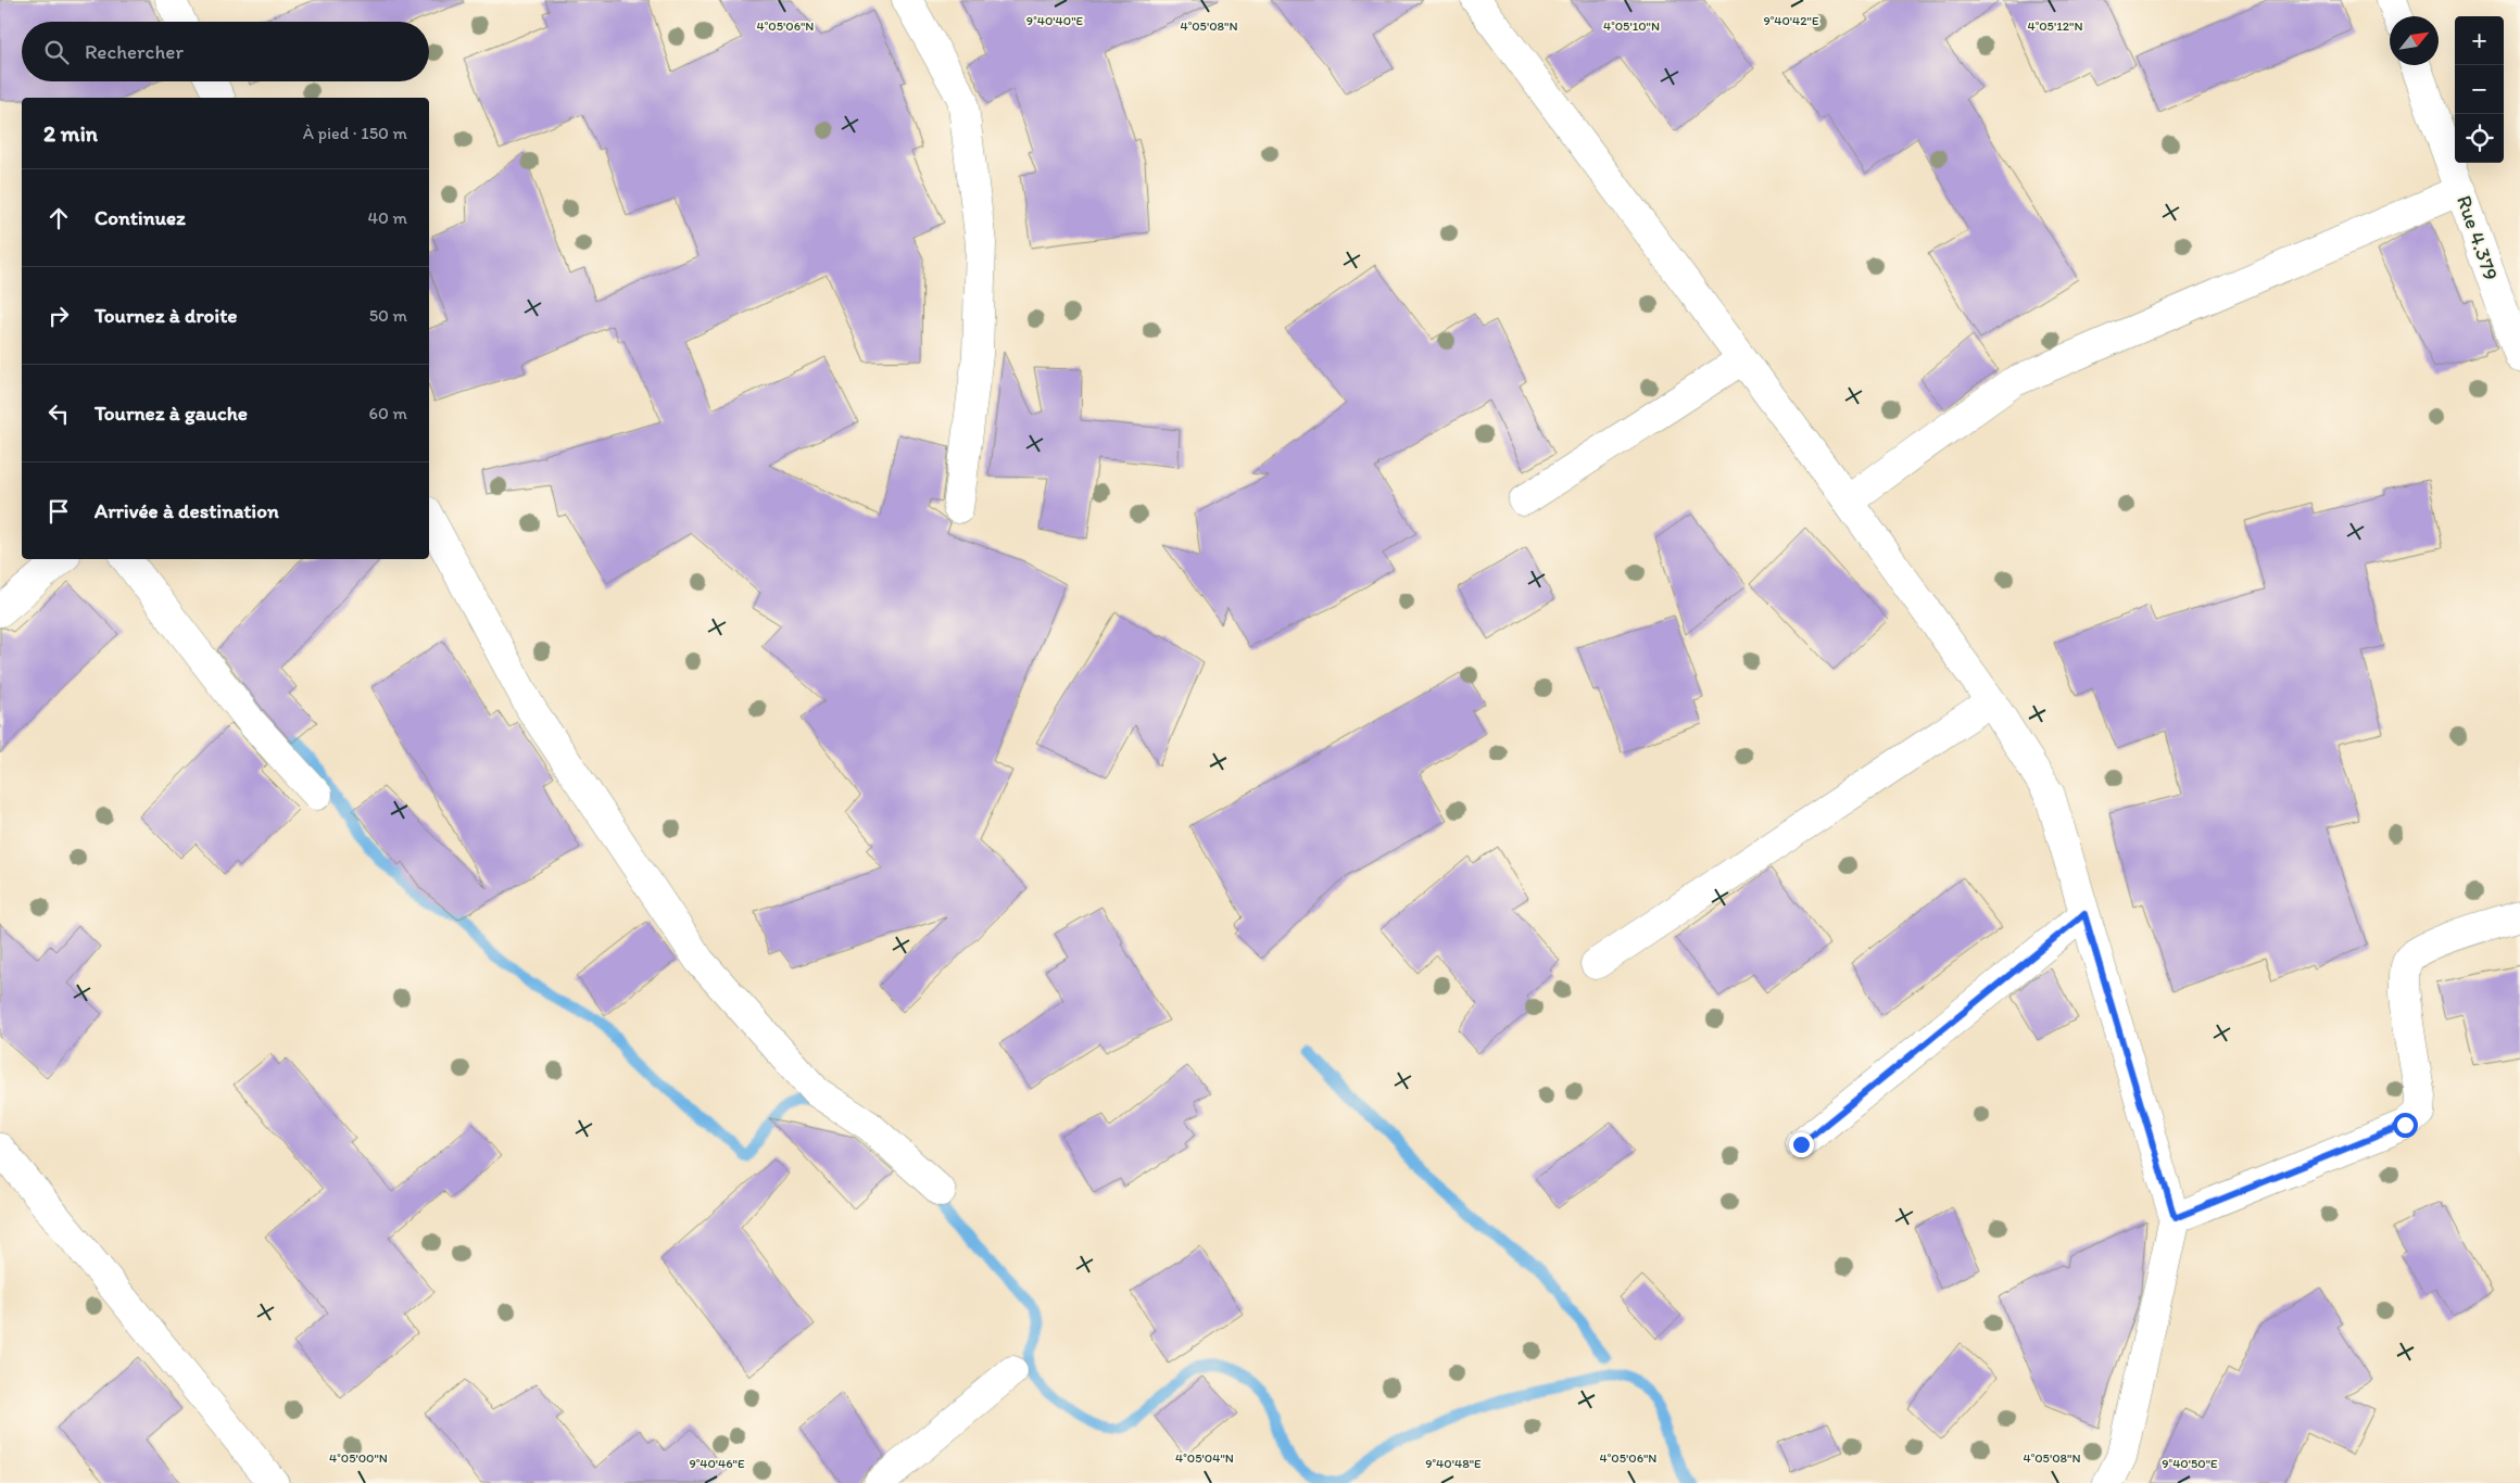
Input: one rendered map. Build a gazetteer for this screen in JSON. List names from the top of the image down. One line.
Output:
{"streets":{"street":["Rue 4.379"]},"north":"top right","page":{"map_buttons":["+","−"],"search":"Rechercher","heading":["2 min","À pied · 150 m"],"list":[["Continuez","40 m"],["Tournez à droite","50 m"],["Tournez à gauche","60 m"],"Arrivée à destination"]},"coordinates":["9°40'40\"E","9°40'42\"E","4°05'06\"N","4°05'08\"N","4°05'10\"N","4°05'12\"N","4°05'00\"N","4°05'04\"N","9°40'46\"E","9°40'48\"E","9°40'50\"E"]}
